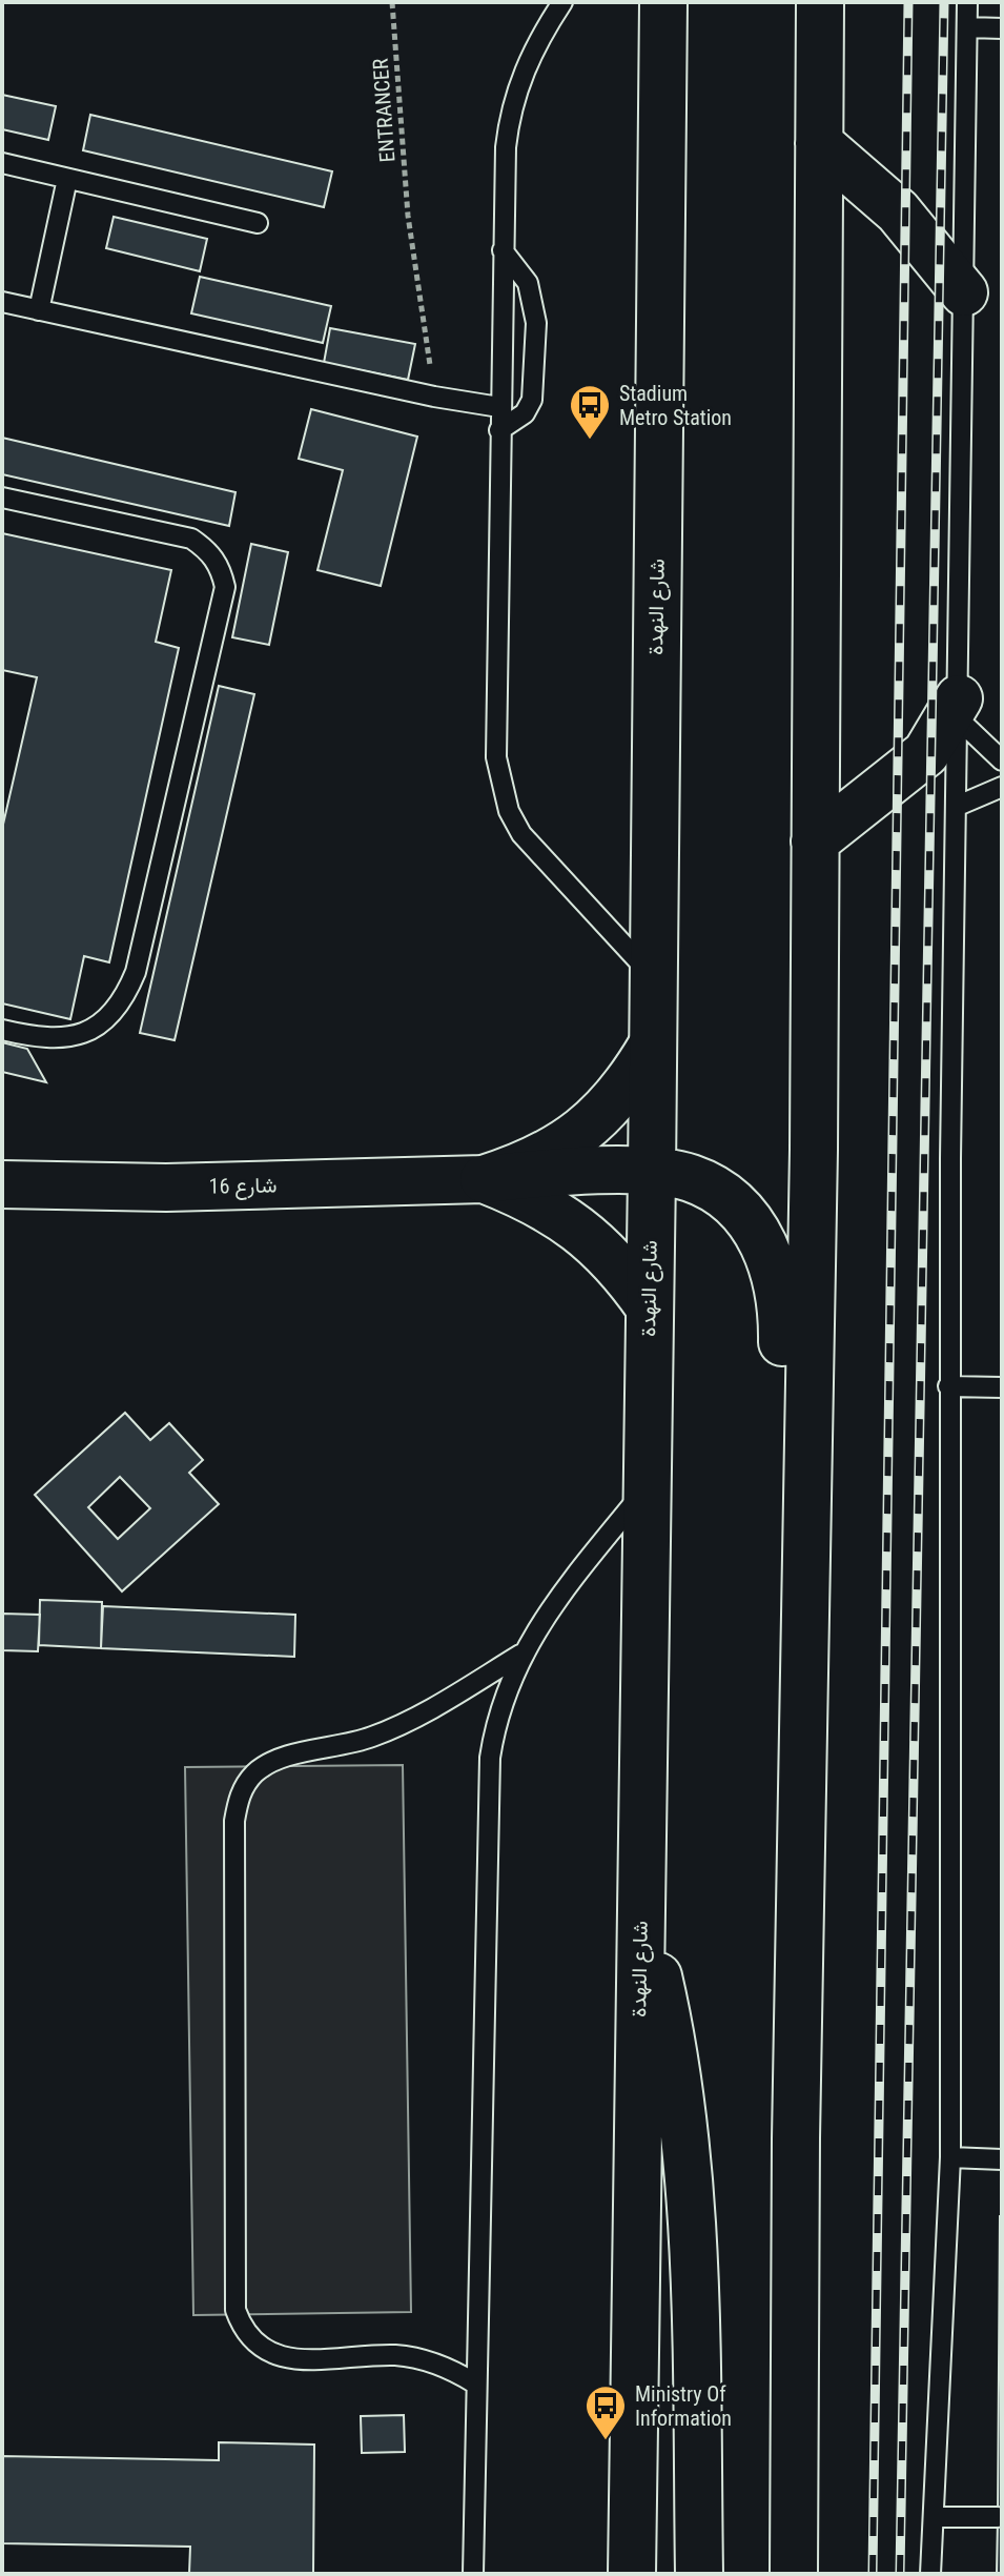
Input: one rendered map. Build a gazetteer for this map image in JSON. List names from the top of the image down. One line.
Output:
{"streets":{"main road":["شارع النهدة","شارع 16"],"path":["ENTRANCER"]},"crossings":[["شارع النهدة","شارع 16"]],"places":{"bus stop":["Stadium Metro Station","Ministry Of Information"]}}
